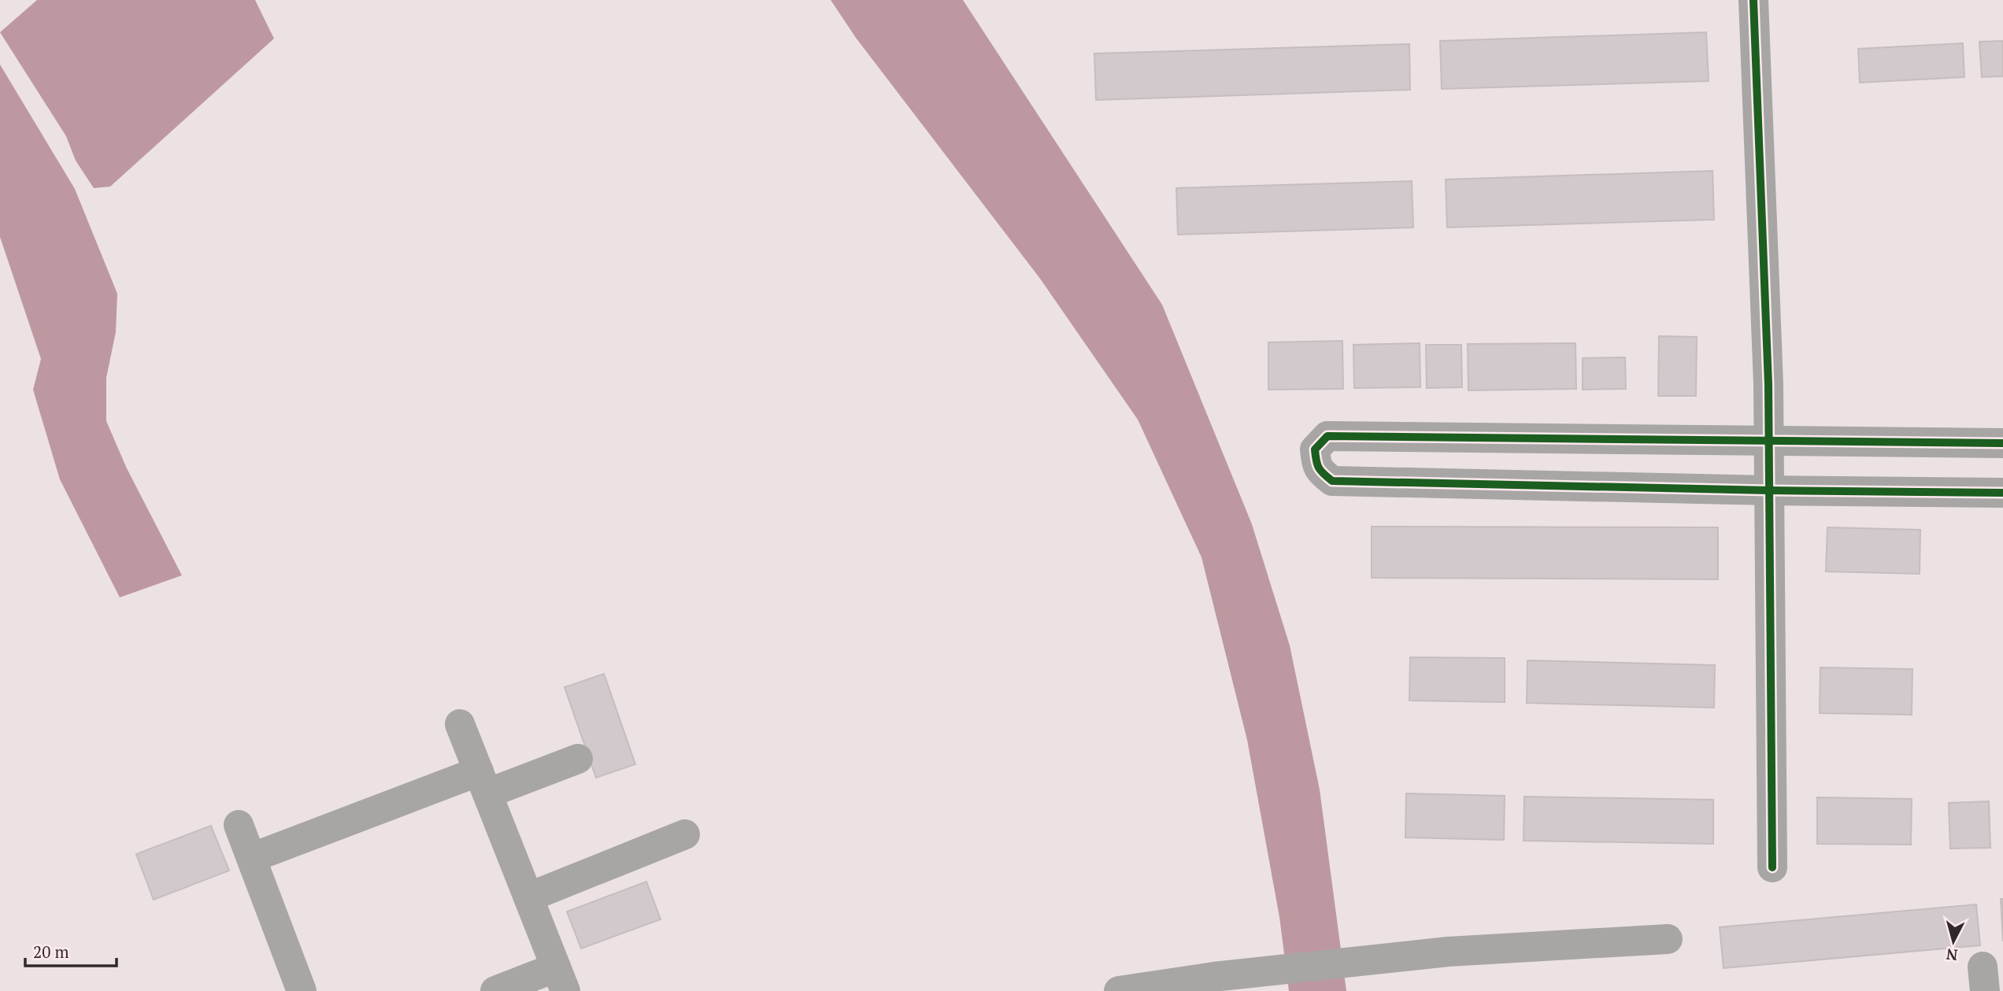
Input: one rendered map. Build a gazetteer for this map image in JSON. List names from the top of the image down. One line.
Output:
{"scale_bar":"20 m","north":"bottom"}
